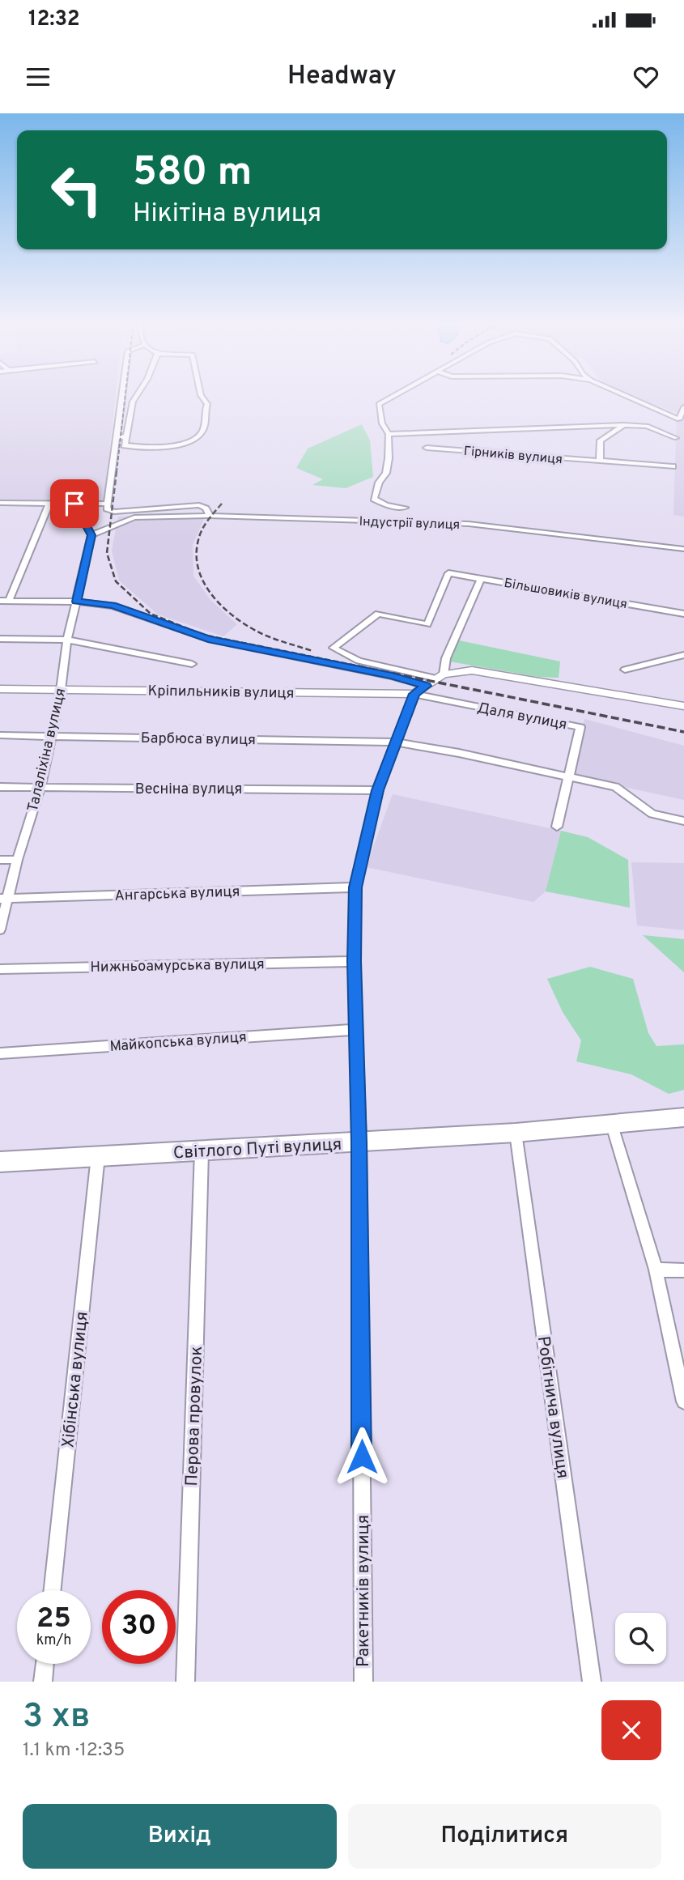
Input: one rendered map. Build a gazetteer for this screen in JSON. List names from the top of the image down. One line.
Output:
{"streets":{"main road":["Світлого Путі вулиця"],"street":["Гірників вулиця","Індустрії вулиця","Більшовиків вулиця","Кріпильників вулиця","Даля вулиця","Барбюса вулиця","Талаліхіна вулиця","Весніна вулиця","Ангарська вулиця","Нижньоамурська вулиця","Майкопська вулиця","Хібінська вулиця","Робітнича вулиця","Перова провулок","Ракетників вулиця"]},"crossings":[["Індустрії вулиця","Талаліхіна вулиця"],["Кріпильників вулиця","Даля вулиця"],["Кріпильників вулиця","Талаліхіна вулиця"],["Кріпильників вулиця","Ракетників вулиця"],["Даля вулиця","Ракетників вулиця"],["Барбюса вулиця","Талаліхіна вулиця"],["Барбюса вулиця","Ракетників вулиця"],["Талаліхіна вулиця","Весніна вулиця"],["Талаліхіна вулиця","Ангарська вулиця"],["Весніна вулиця","Ракетників вулиця"],["Ангарська вулиця","Ракетників вулиця"],["Нижньоамурська вулиця","Ракетників вулиця"],["Майкопська вулиця","Ракетників вулиця"],["Світлого Путі вулиця","Хібінська вулиця"],["Світлого Путі вулиця","Робітнича вулиця"],["Світлого Путі вулиця","Перова провулок"],["Світлого Путі вулиця","Ракетників вулиця"]],"page":{"status":"12:32","header":"Headway","turn":["580 m","Нікітіна вулиця"],"speed":"25 km/h","limit":"30","heading":["3 хв","1.1 km · 12:35"],"buttons":["Вихід","Поділитися"]}}
